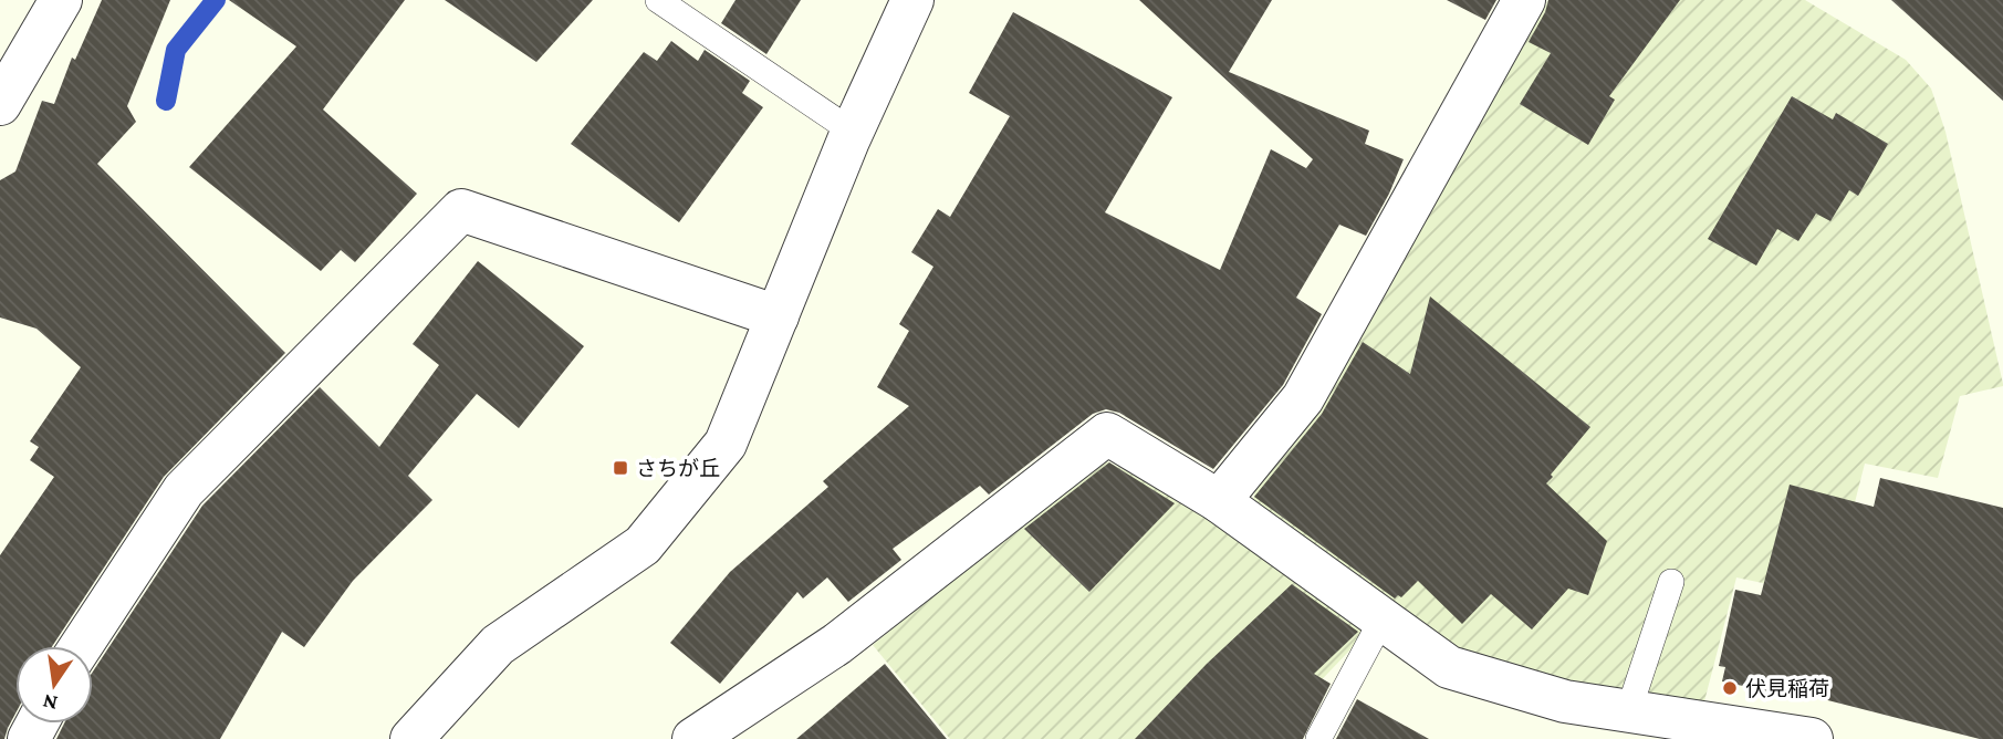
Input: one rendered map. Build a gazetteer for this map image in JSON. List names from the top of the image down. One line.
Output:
{"places":{"transit":["さちが丘"],"other":["伏見稲荷"]},"north":"bottom"}
